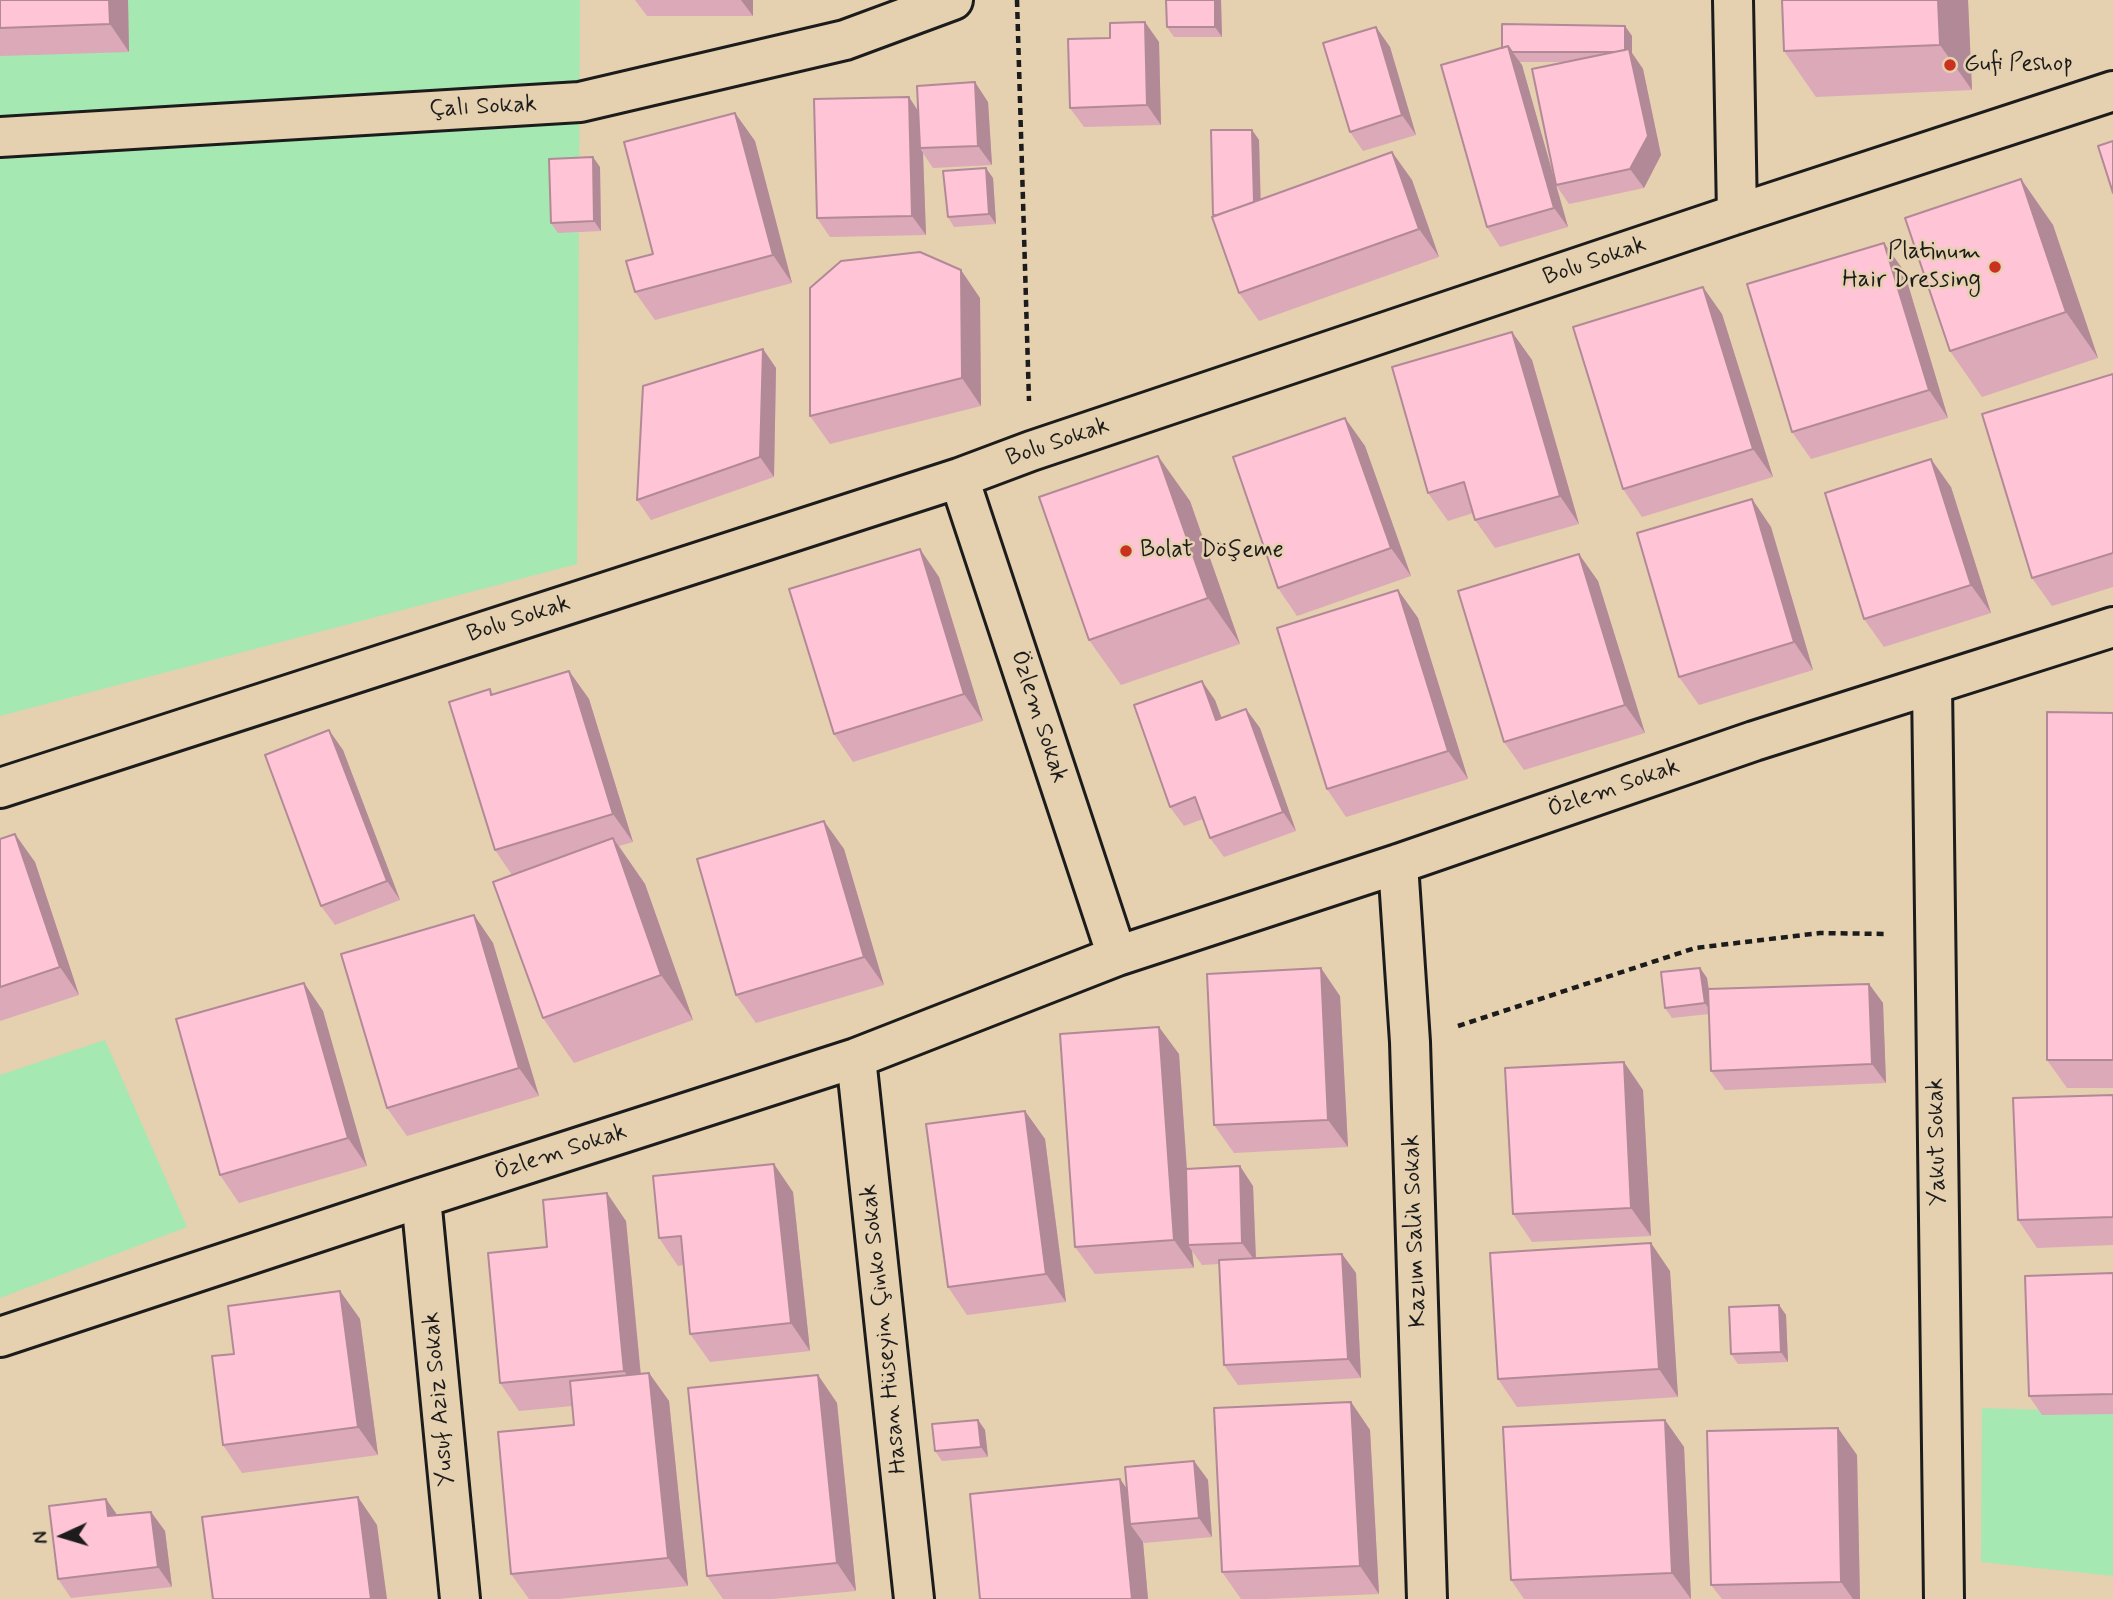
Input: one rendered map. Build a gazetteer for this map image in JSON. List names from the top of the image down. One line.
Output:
{"streets":{"street":["Çalı Sokak","Bolu Sokak","Özlem Sokak","Yakut Sokak","Kazım Salih Sokak","Hasan Hüseyin Çinko Sokak","Yusuf Aziz Sokak"]},"crossings":[["Bolu Sokak","Özlem Sokak"],["Özlem Sokak","Yakut Sokak"],["Özlem Sokak","Kazım Salih Sokak"],["Özlem Sokak","Hasan Hüseyin Çinko Sokak"],["Özlem Sokak","Yusuf Aziz Sokak"]],"places":["Gufi Peshop","Platinum Hair Dressing","Bolat Döşeme"],"north":"left"}
